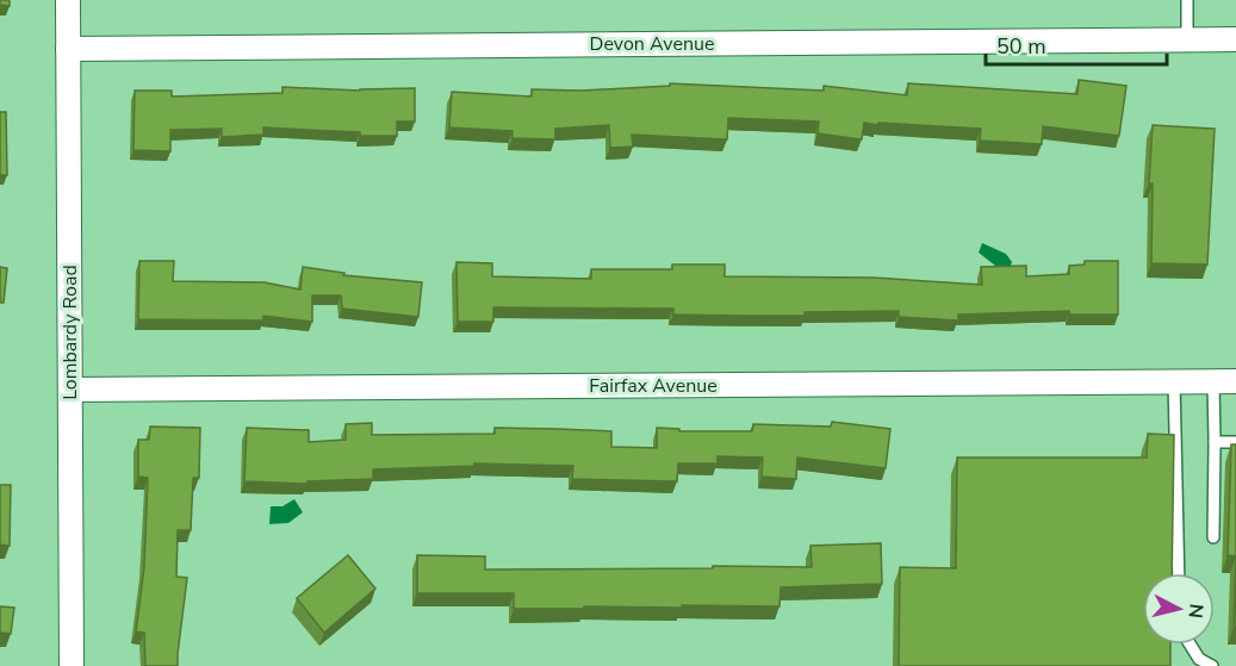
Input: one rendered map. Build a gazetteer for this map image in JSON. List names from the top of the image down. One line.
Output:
{"streets":{"street":["Devon Avenue","Lombardy Road","Fairfax Avenue"]},"crossings":[["Devon Avenue","Lombardy Road"],["Lombardy Road","Fairfax Avenue"]],"scale_bar":"50 m","north":"right"}
